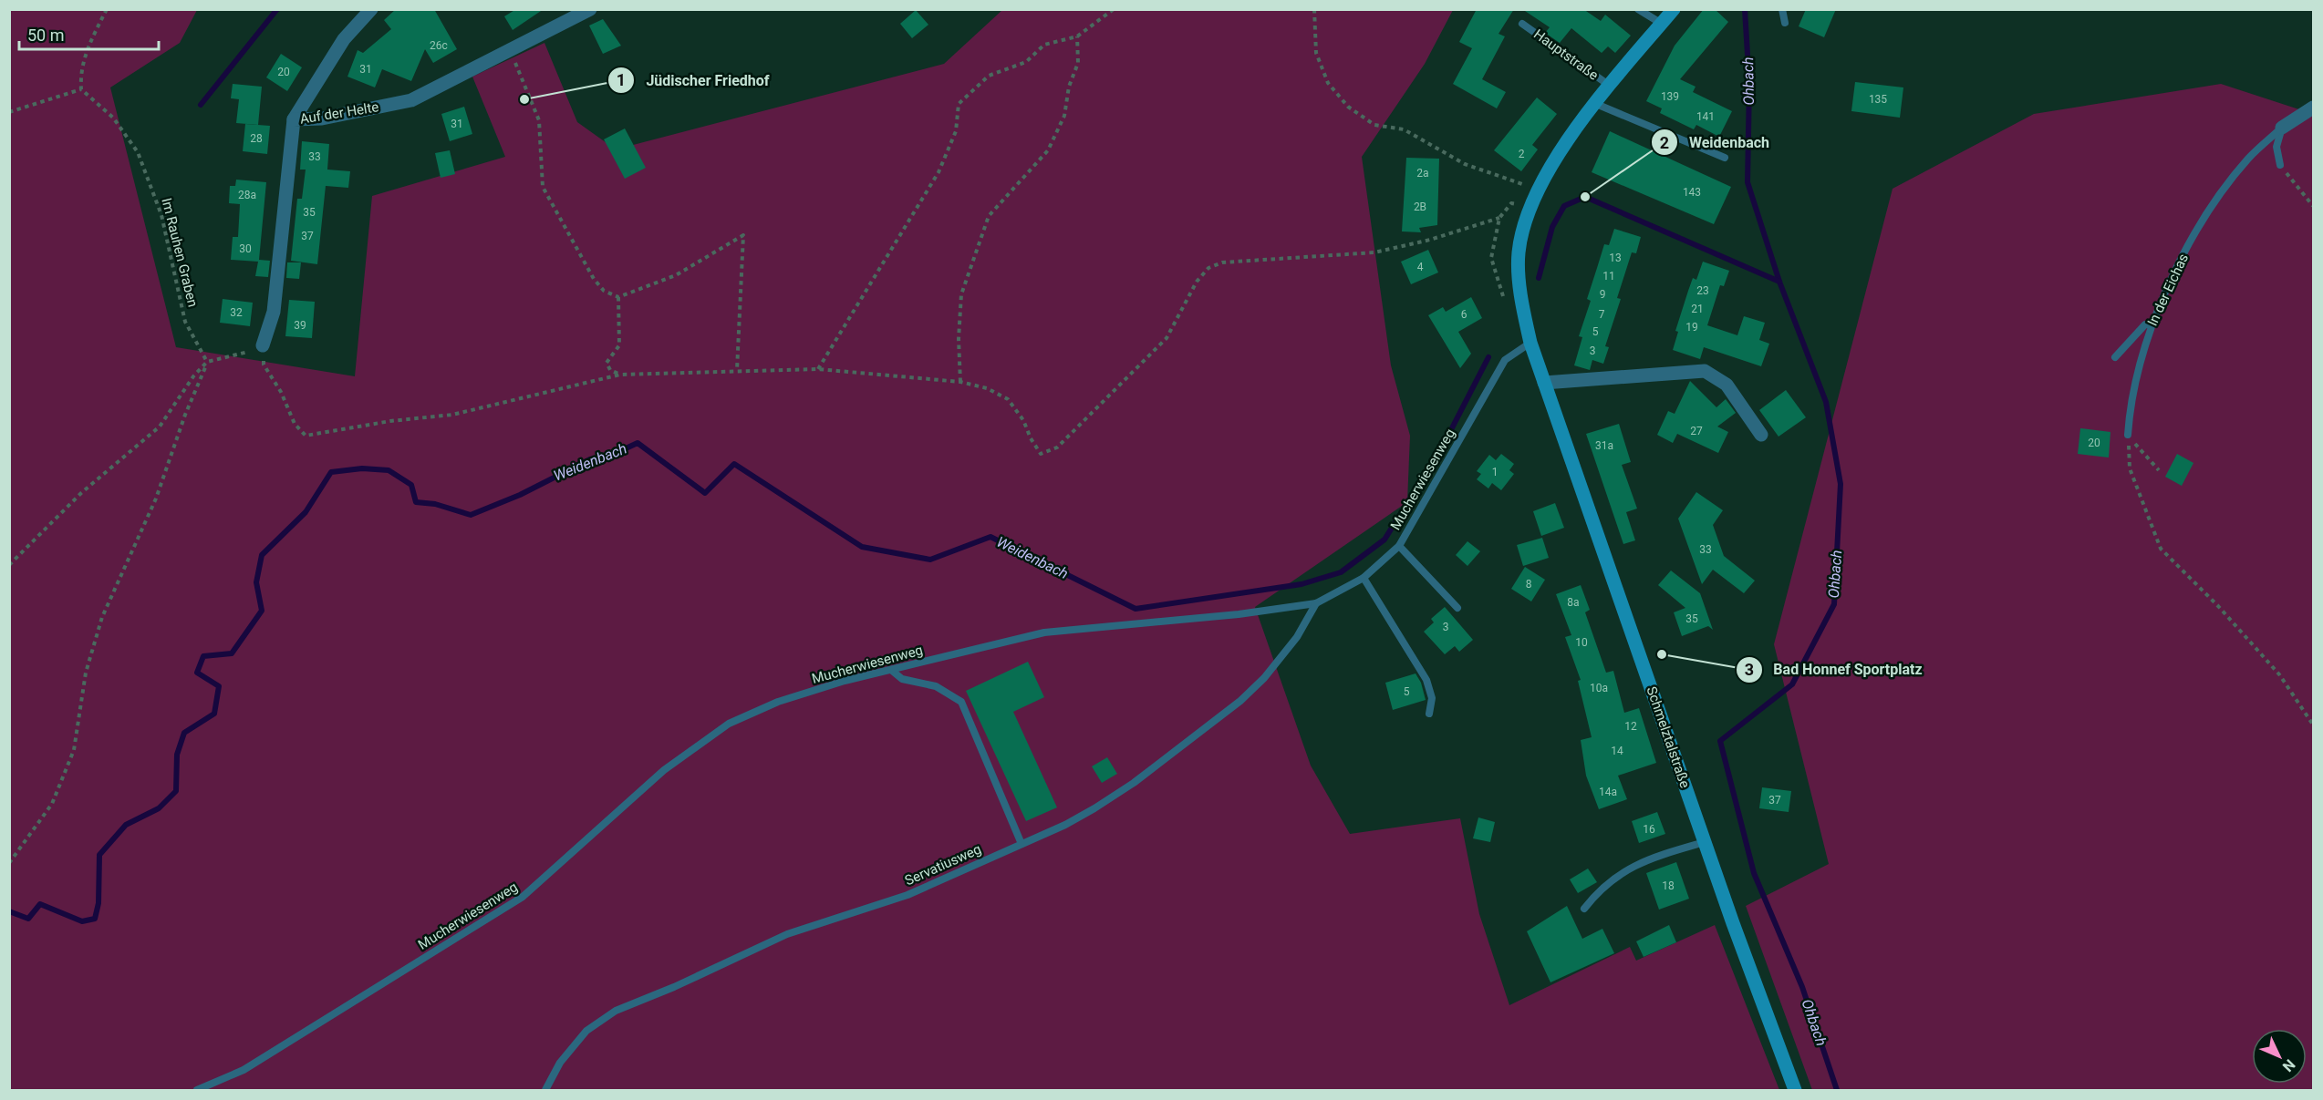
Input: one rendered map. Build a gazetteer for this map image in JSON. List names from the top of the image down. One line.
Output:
{"streets":{"main road":["Hauptstraße","Schmelztalstraße"],"street":["Auf der Helte","In der Eichas"],"lane":["Mucherwiesenweg","Servatiusweg"],"path":["Im Rauhen Graben"]},"crossings":[["Hauptstraße","Schmelztalstraße"],["Mucherwiesenweg","Schmelztalstraße"],["Mucherwiesenweg","Servatiusweg"]],"water":["Ohbach","Weidenbach"],"places":["Jüdischer Friedhof","Weidenbach","Bad Honnef Sportplatz"],"house_numbers":["26c","31","20","139","135","141","31","28","2","33","2a","143","28a","2B","35","37","30","13","4","11","23","9","21","32","6","7","39","19","5","3","27","20","31a","1","33","8","8a","35","3","10","10a","5","12","14","14a","37","16","18"],"scale_bar":"50 m","north":"bottom right"}
